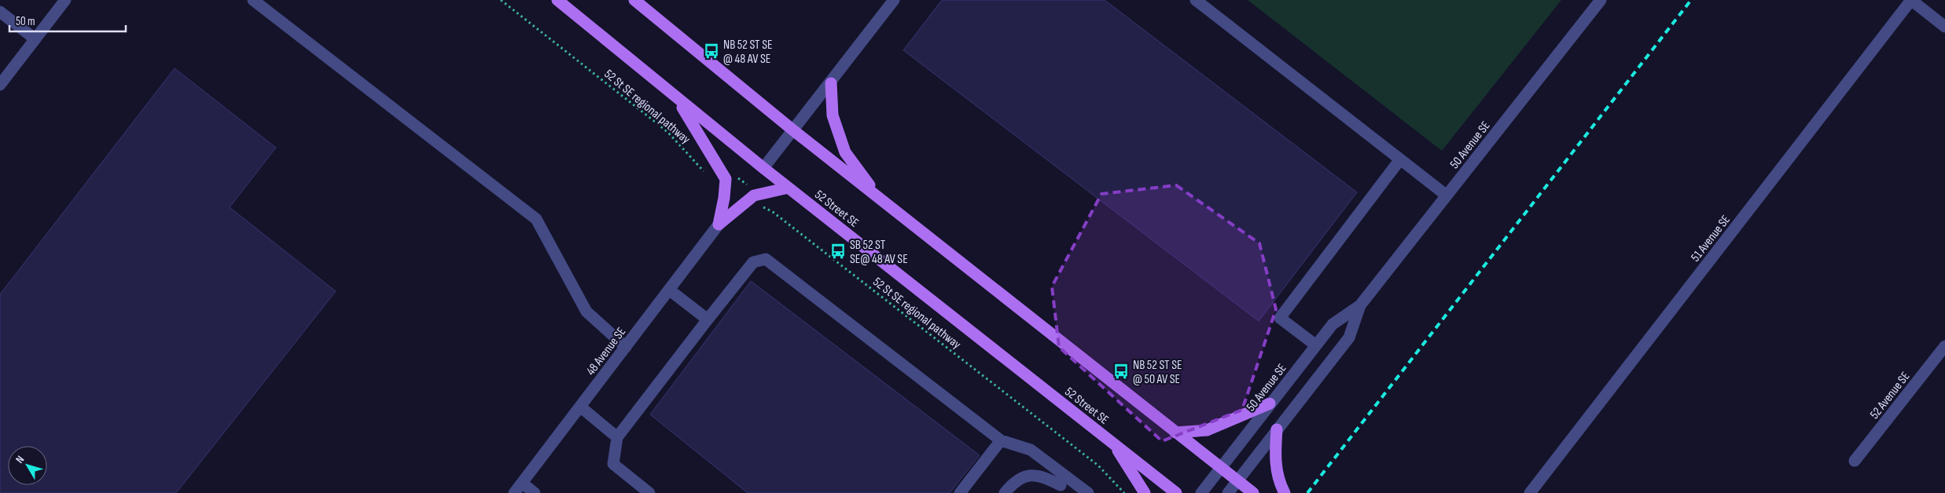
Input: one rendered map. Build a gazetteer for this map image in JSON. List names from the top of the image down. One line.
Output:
{"streets":{"main road":["52 Street SE"],"street":["50 Avenue SE","51 Avenue SE","48 Avenue SE","52 Avenue SE"],"path":["52 St SE regional pathway"]},"places":{"bus stop":["NB 52 ST SE @ 48 AV SE","SB 52 ST SE@ 48 AV SE","NB 52 ST SE @ 50 AV SE"]},"scale_bar":"50 m","north":"top left"}
